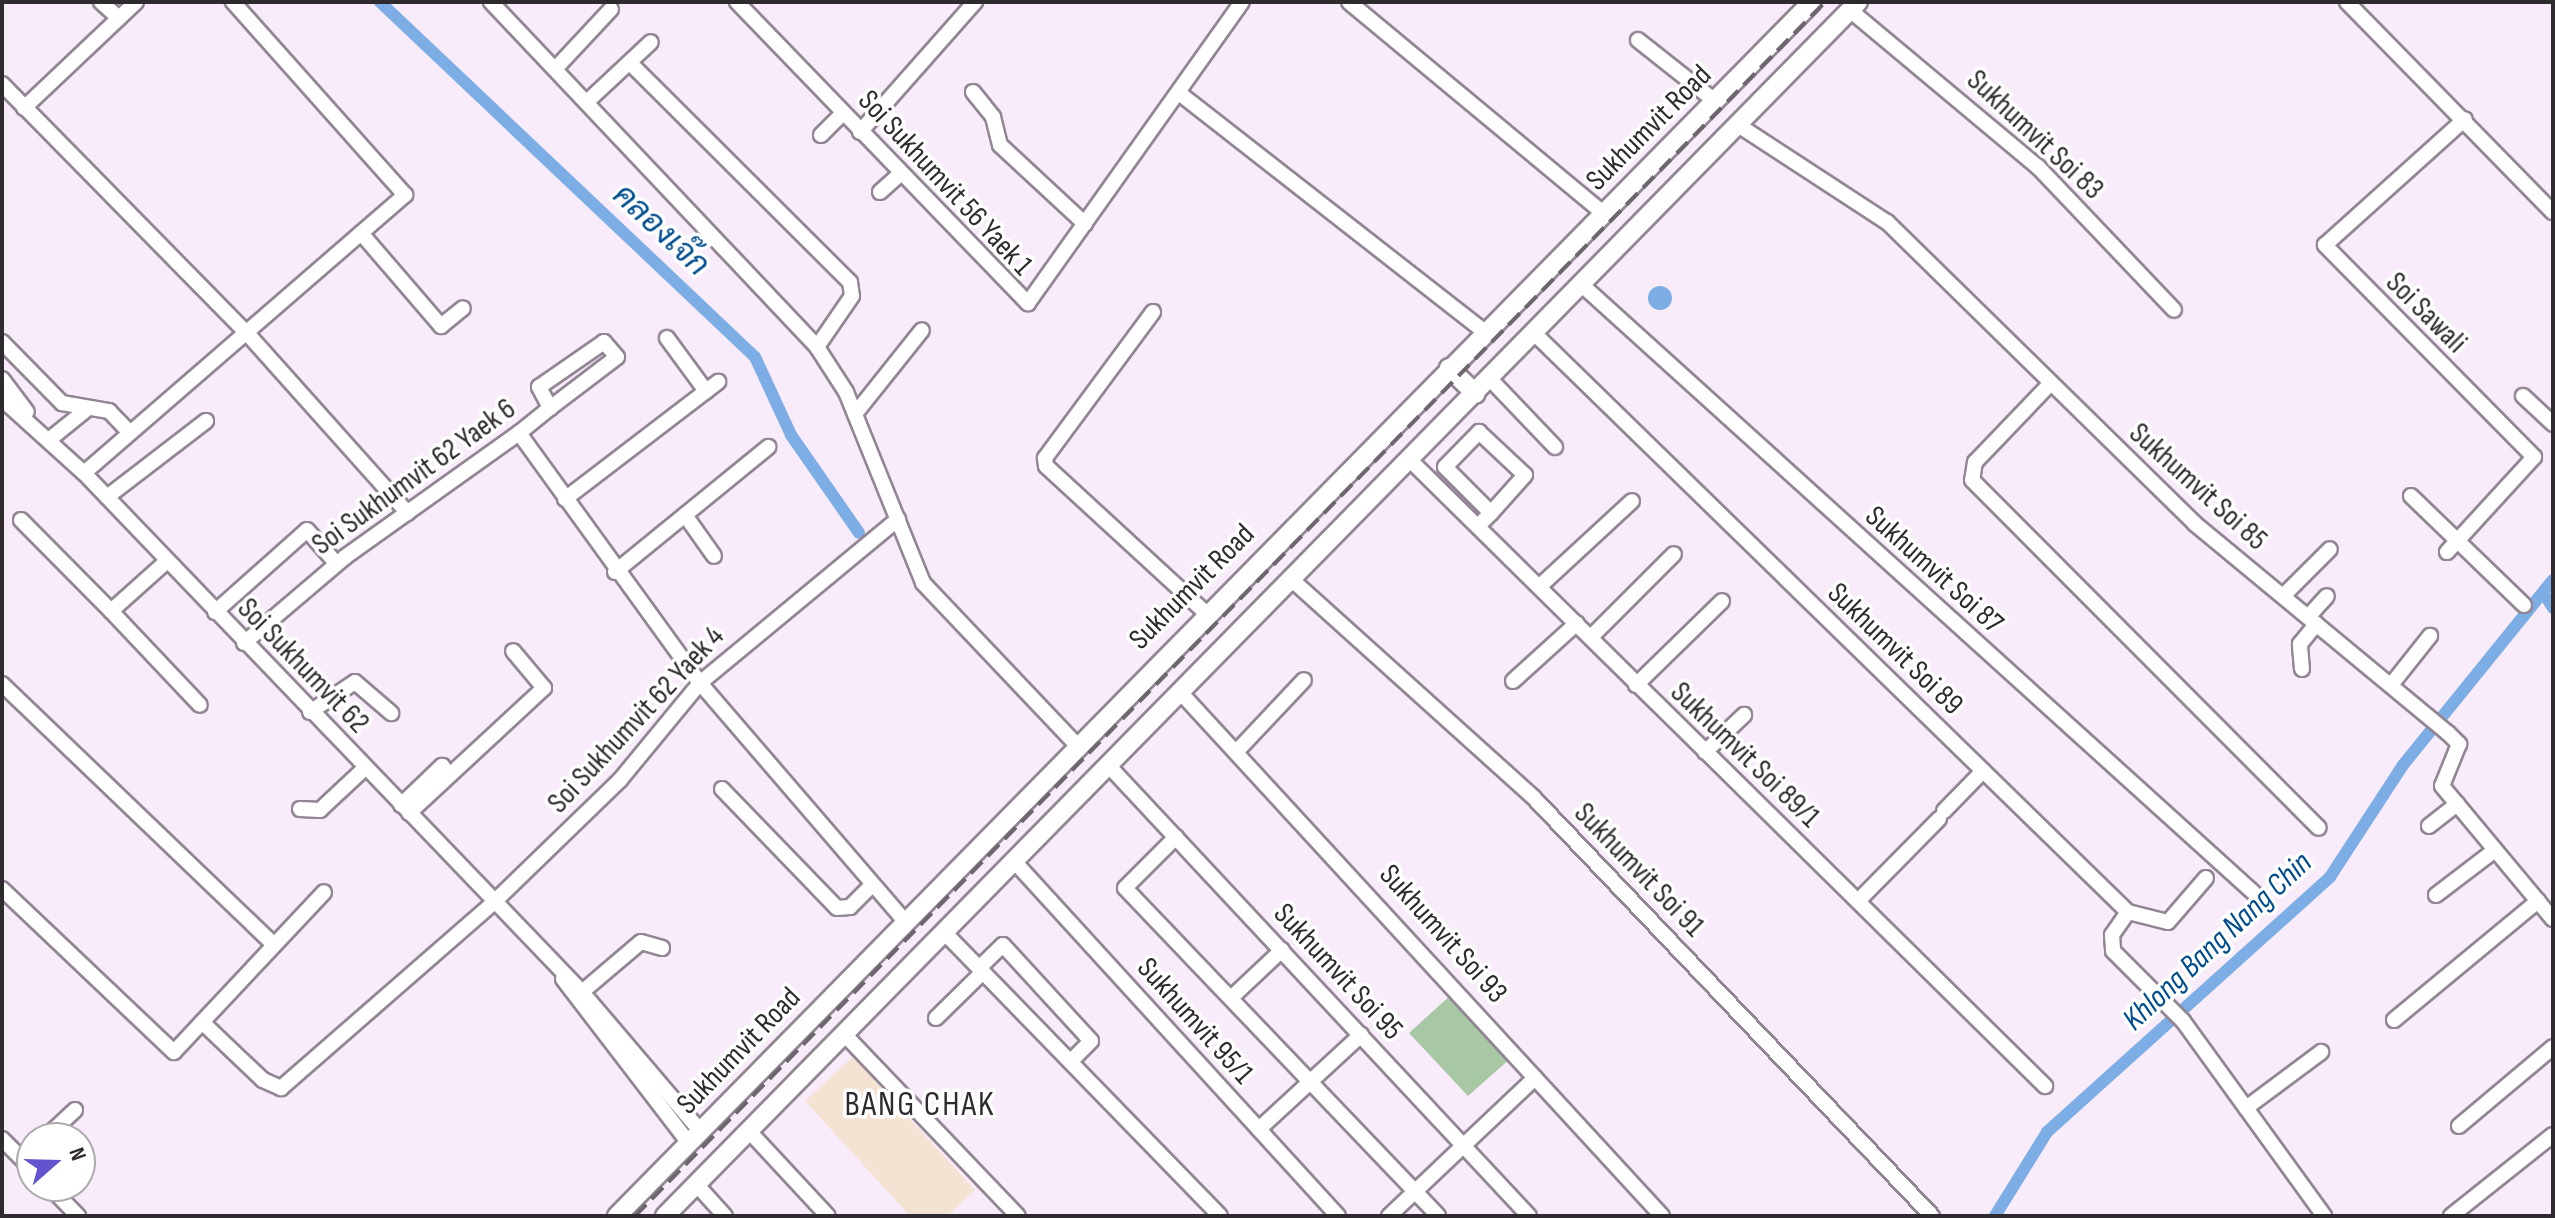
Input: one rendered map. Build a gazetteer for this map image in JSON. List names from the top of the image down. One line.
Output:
{"streets":{"main road":["Sukhumvit Road"],"street":["Sukhumvit Soi 83","Soi Sukhumvit 56 Yaek 1","Soi Sawali","Soi Sukhumvit 62 Yaek 6","Sukhumvit Soi 85","Sukhumvit Soi 87","Sukhumvit Soi 89","Soi Sukhumvit 62","Soi Sukhumvit 62 Yaek 4","Sukhumvit Soi 89/1","Sukhumvit Soi 91","Sukhumvit Soi 93","Sukhumvit Soi 95","Sukhumvit 95/1"]},"crossings":[["Sukhumvit Road","Sukhumvit Soi 83"],["Sukhumvit Road","Sukhumvit Soi 85"],["Sukhumvit Road","Sukhumvit Soi 87"],["Sukhumvit Road","Sukhumvit Soi 89"],["Sukhumvit Road","Soi Sukhumvit 62"],["Sukhumvit Road","Sukhumvit Soi 89/1"],["Sukhumvit Road","Sukhumvit Soi 91"],["Sukhumvit Road","Sukhumvit Soi 93"],["Sukhumvit Road","Sukhumvit Soi 95"],["Sukhumvit Road","Sukhumvit 95/1"],["Soi Sukhumvit 62 Yaek 6","Soi Sukhumvit 62"],["Soi Sukhumvit 62","Soi Sukhumvit 62 Yaek 4"]],"districts":["BANG CHAK"],"water":["คลองเจ๊ก","Khlong Bang Nang Chin"],"north":"right"}
